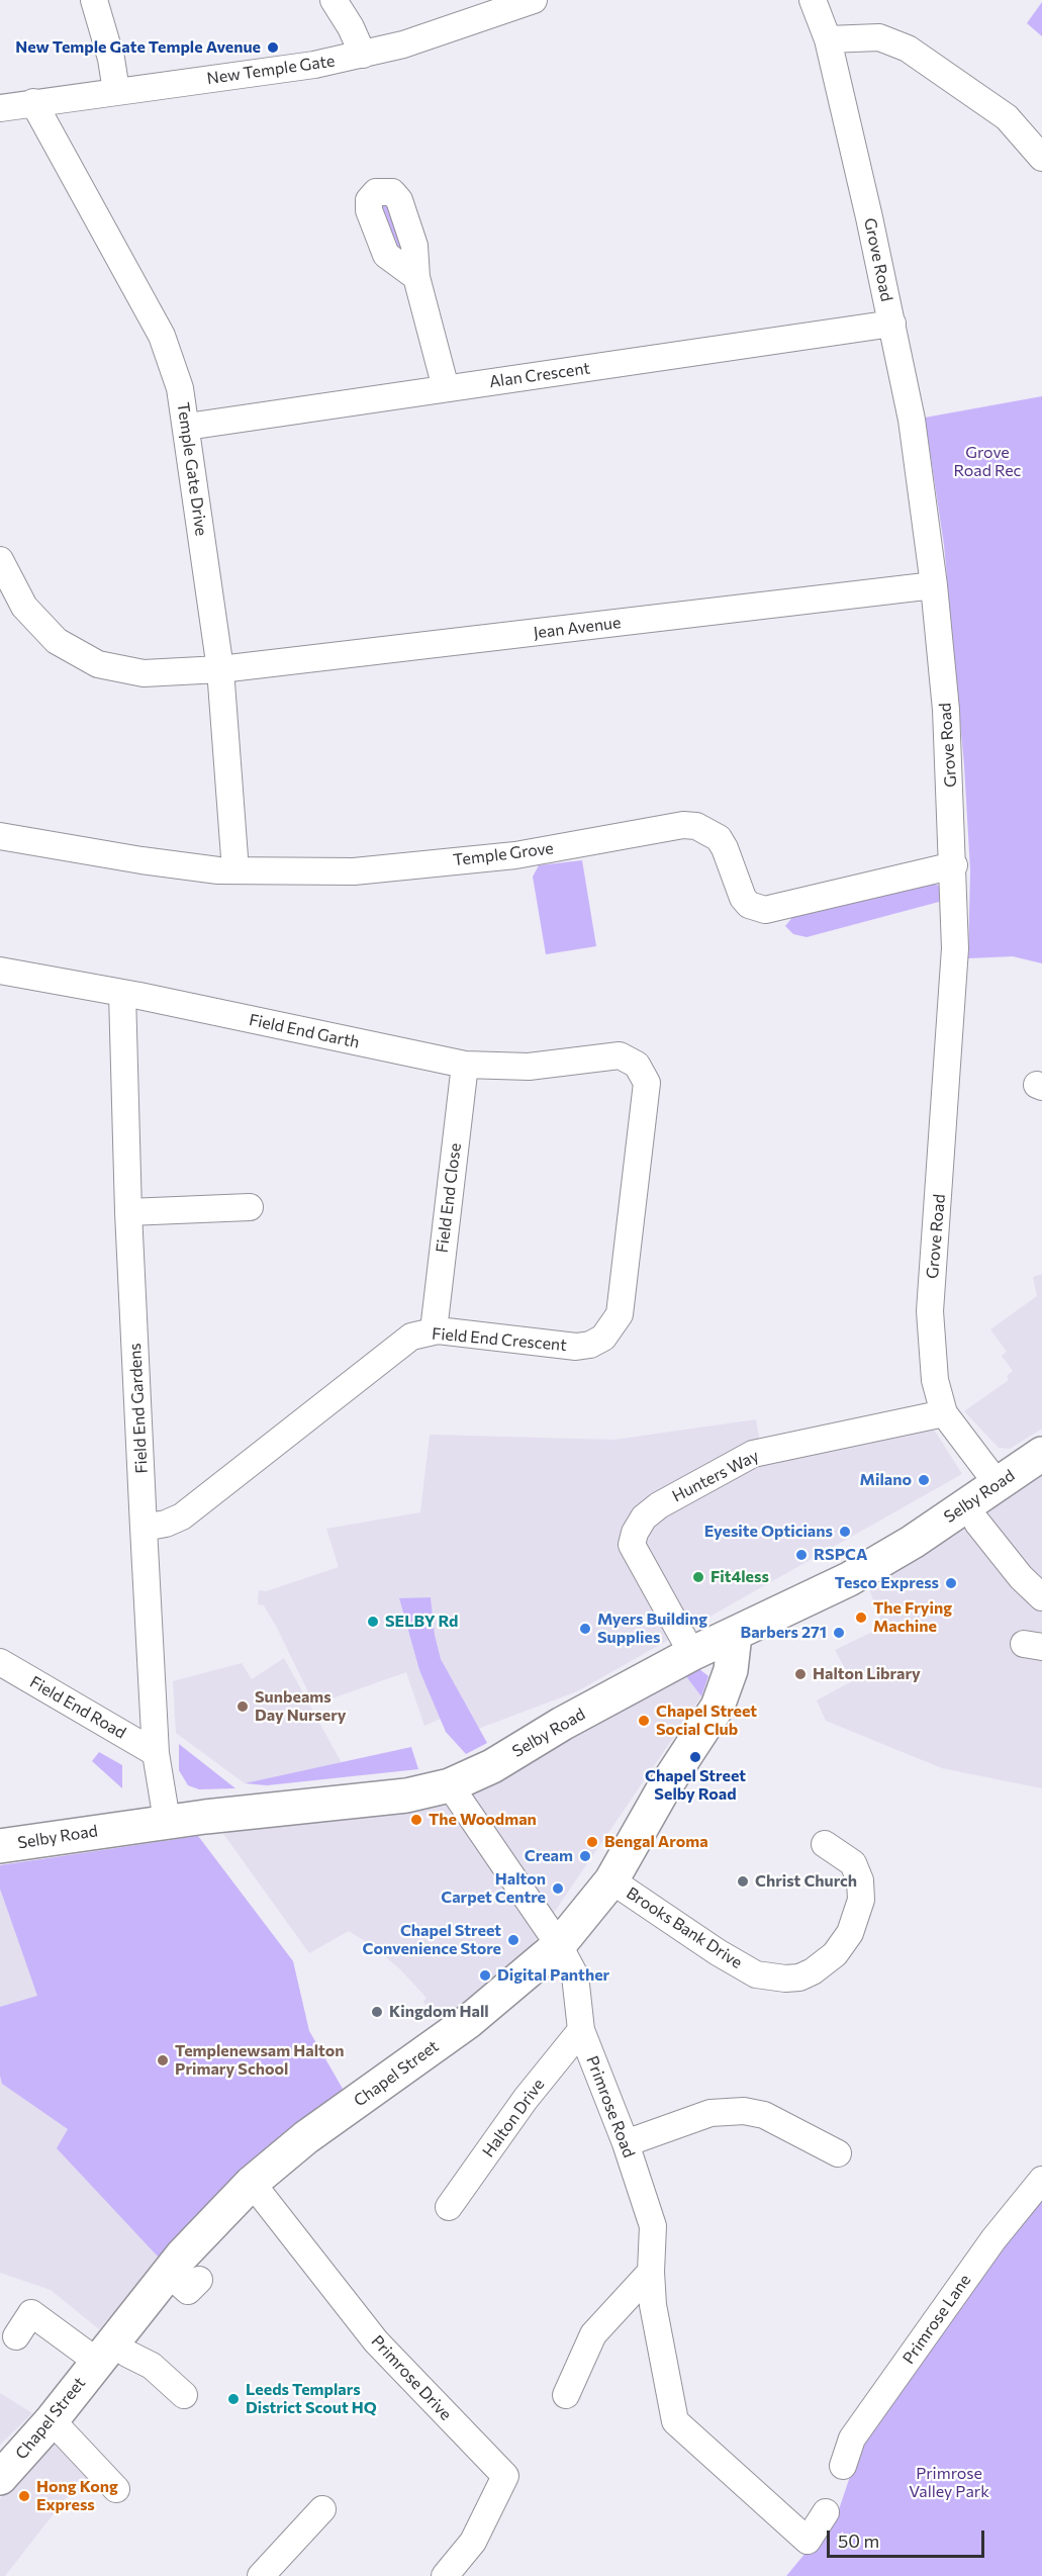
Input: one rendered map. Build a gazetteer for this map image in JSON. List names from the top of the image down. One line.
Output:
{"streets":{"main road":["Selby Road","Chapel Street"],"street":["New Temple Gate","Grove Road","Alan Crescent","Temple Gate Drive","Jean Avenue","Temple Grove","Field End Garth","Field End Close","Field End Crescent","Field End Gardens","Hunters Way","Field End Road","Brooks Bank Drive","Primrose Road","Halton Drive","Primrose Lane","Primrose Drive"]},"crossings":[["New Temple Gate","Temple Gate Drive"],["Grove Road","Alan Crescent"],["Grove Road","Jean Avenue"],["Grove Road","Temple Grove"],["Grove Road","Hunters Way"],["Grove Road","Selby Road"],["Alan Crescent","Temple Gate Drive"],["Temple Gate Drive","Jean Avenue"],["Temple Gate Drive","Temple Grove"],["Field End Garth","Field End Close"],["Field End Garth","Field End Crescent"],["Field End Garth","Field End Gardens"],["Field End Close","Field End Crescent"],["Field End Crescent","Field End Gardens"],["Field End Gardens","Selby Road"],["Field End Gardens","Field End Road"],["Hunters Way","Selby Road"],["Selby Road","Chapel Street"],["Selby Road","Primrose Road"],["Brooks Bank Drive","Chapel Street"],["Chapel Street","Primrose Road"],["Chapel Street","Primrose Drive"],["Primrose Road","Halton Drive"]],"parks":["Grove Road Rec","Primrose Valley Park"],"places":["New Temple Gate Temple Avenue","Milano","Eyesite Opticians","RSPCA","Fit4less","Tesco Express","The Frying Machine","SELBY Rd","Myers Building Supplies","Barbers 271","Halton Library","Sunbeams Day Nursery","Chapel Street Social Club","Chapel Street Selby Road","The Woodman","Bengal Aroma","Cream","Christ Church","Halton Carpet Centre","Chapel Street Convenience Store","Digital Panther","Kingdom Hall","Templenewsam Halton Primary School","Leeds Templars District Scout HQ","Hong Kong Express"],"scale_bar":"50 m"}
